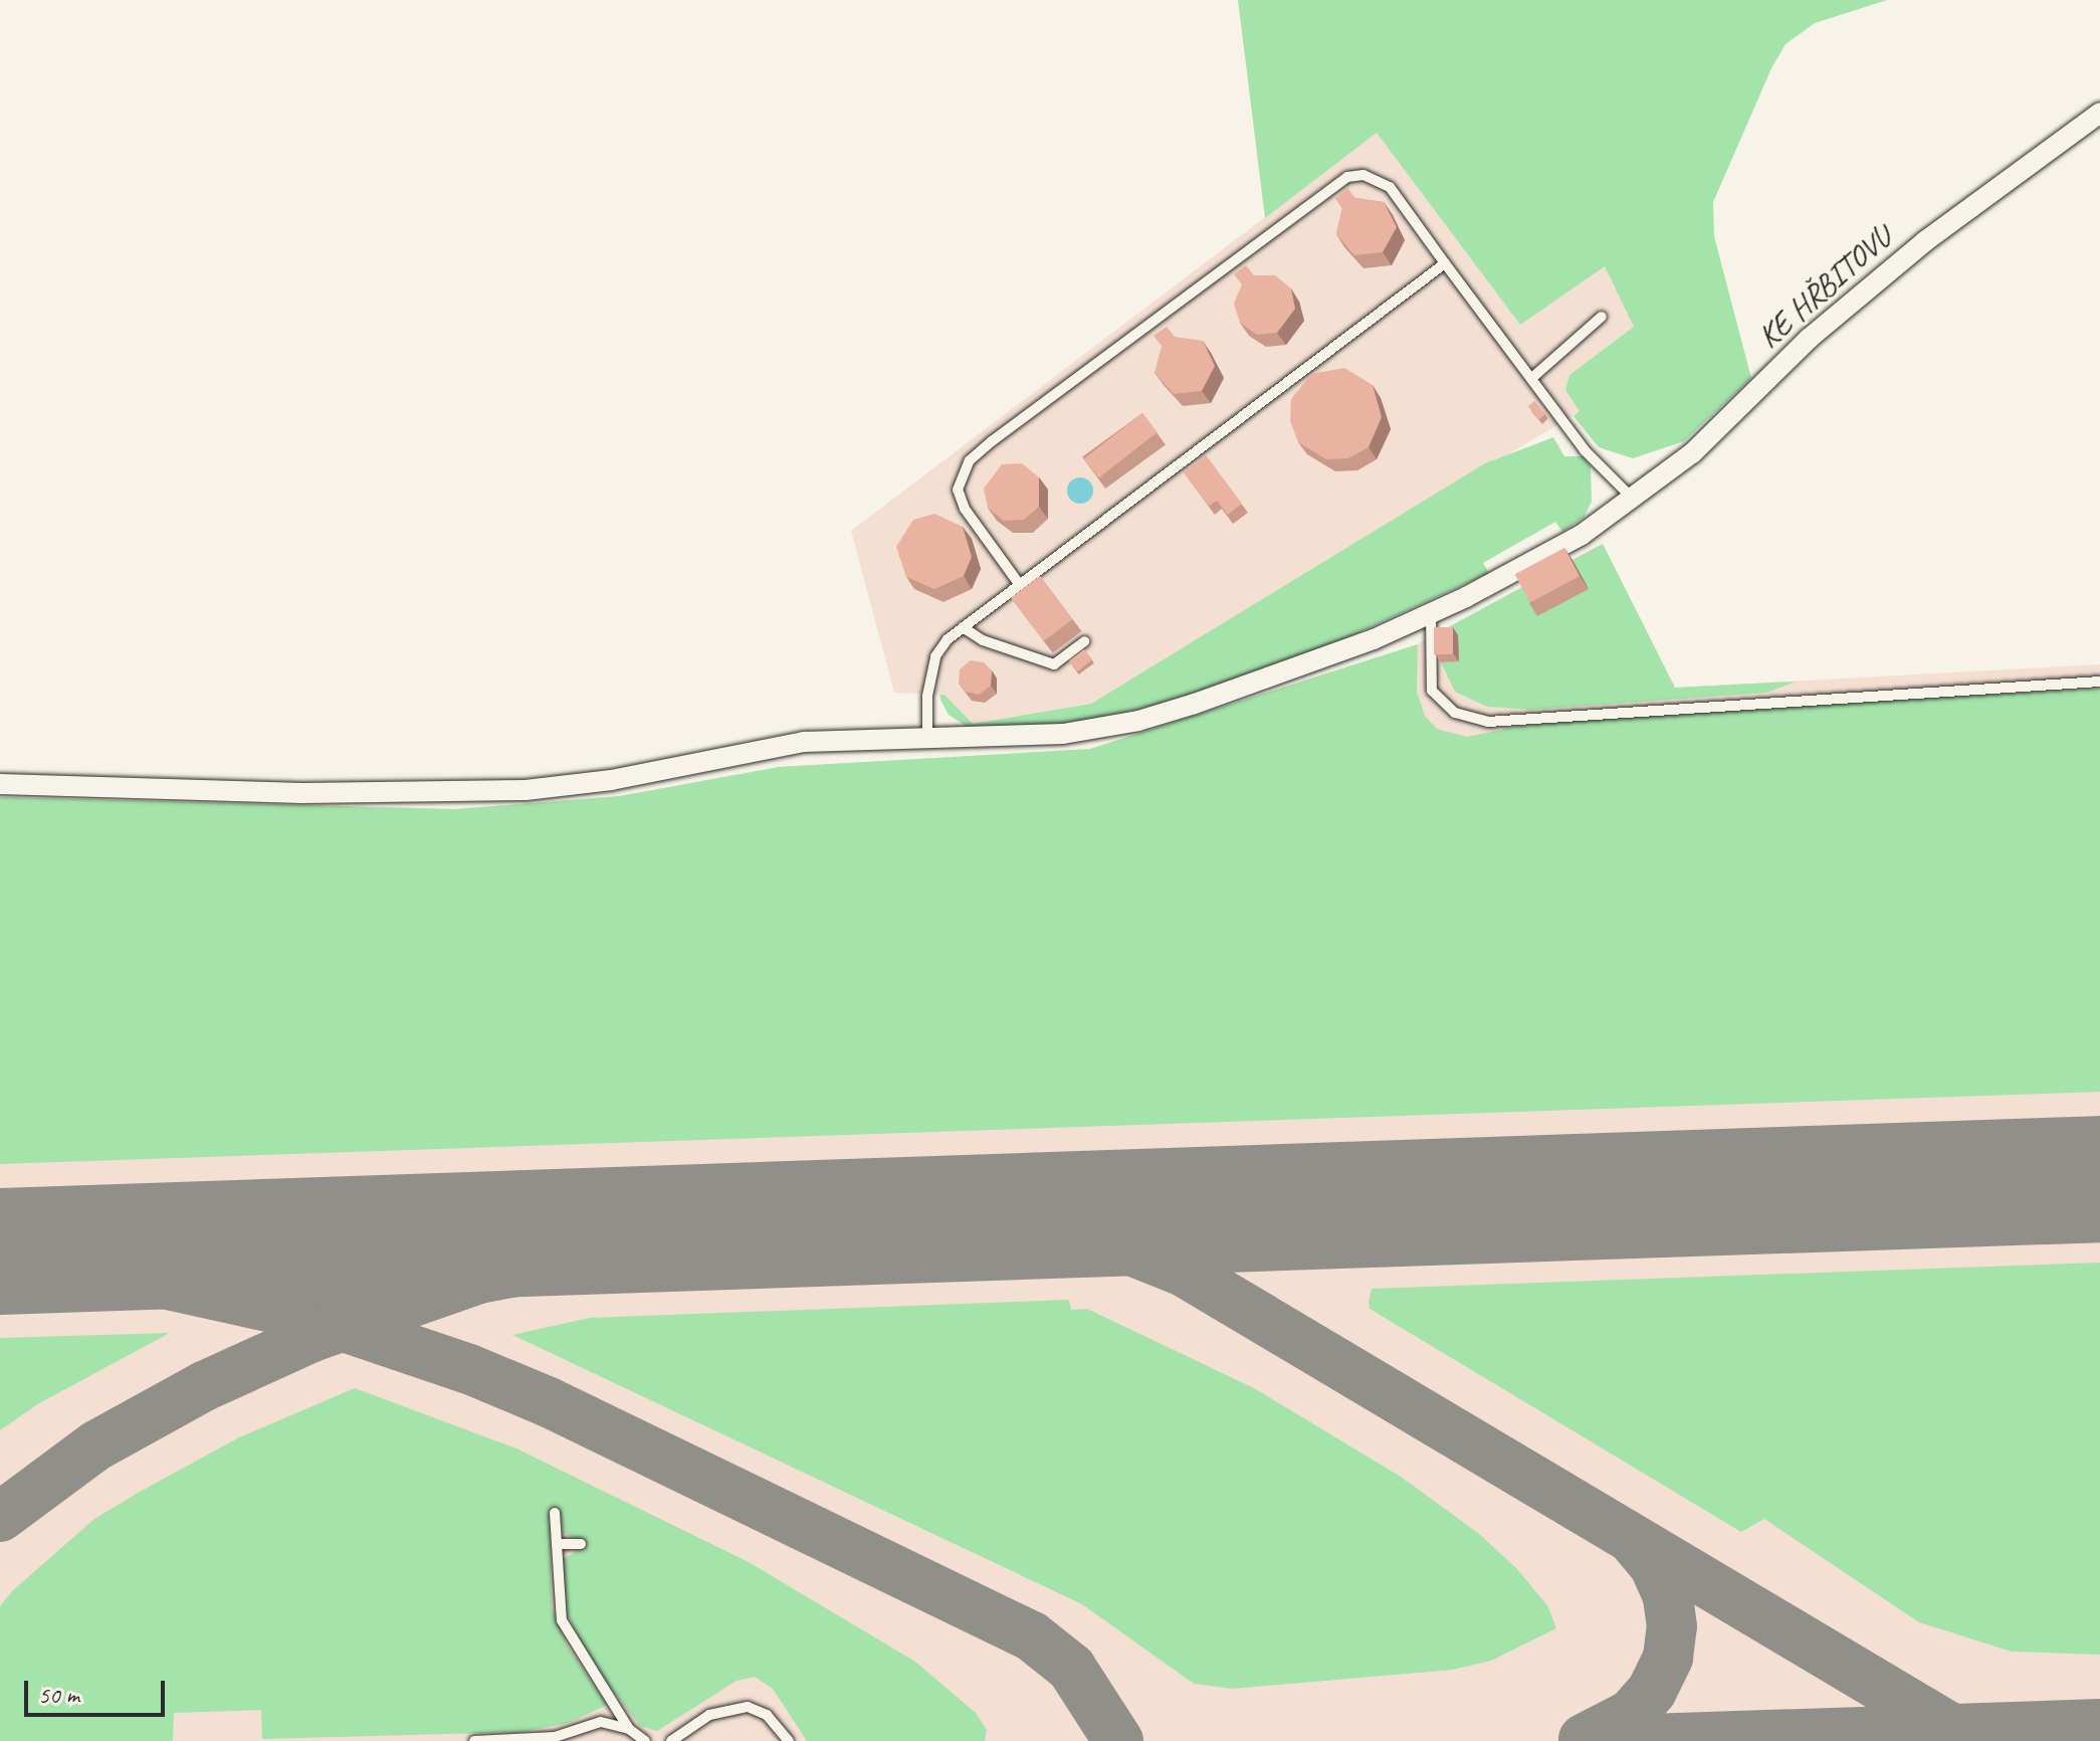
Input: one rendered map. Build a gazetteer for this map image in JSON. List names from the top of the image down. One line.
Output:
{"streets":{"street":["KE HŘBITOVU"]},"scale_bar":"50 m"}
